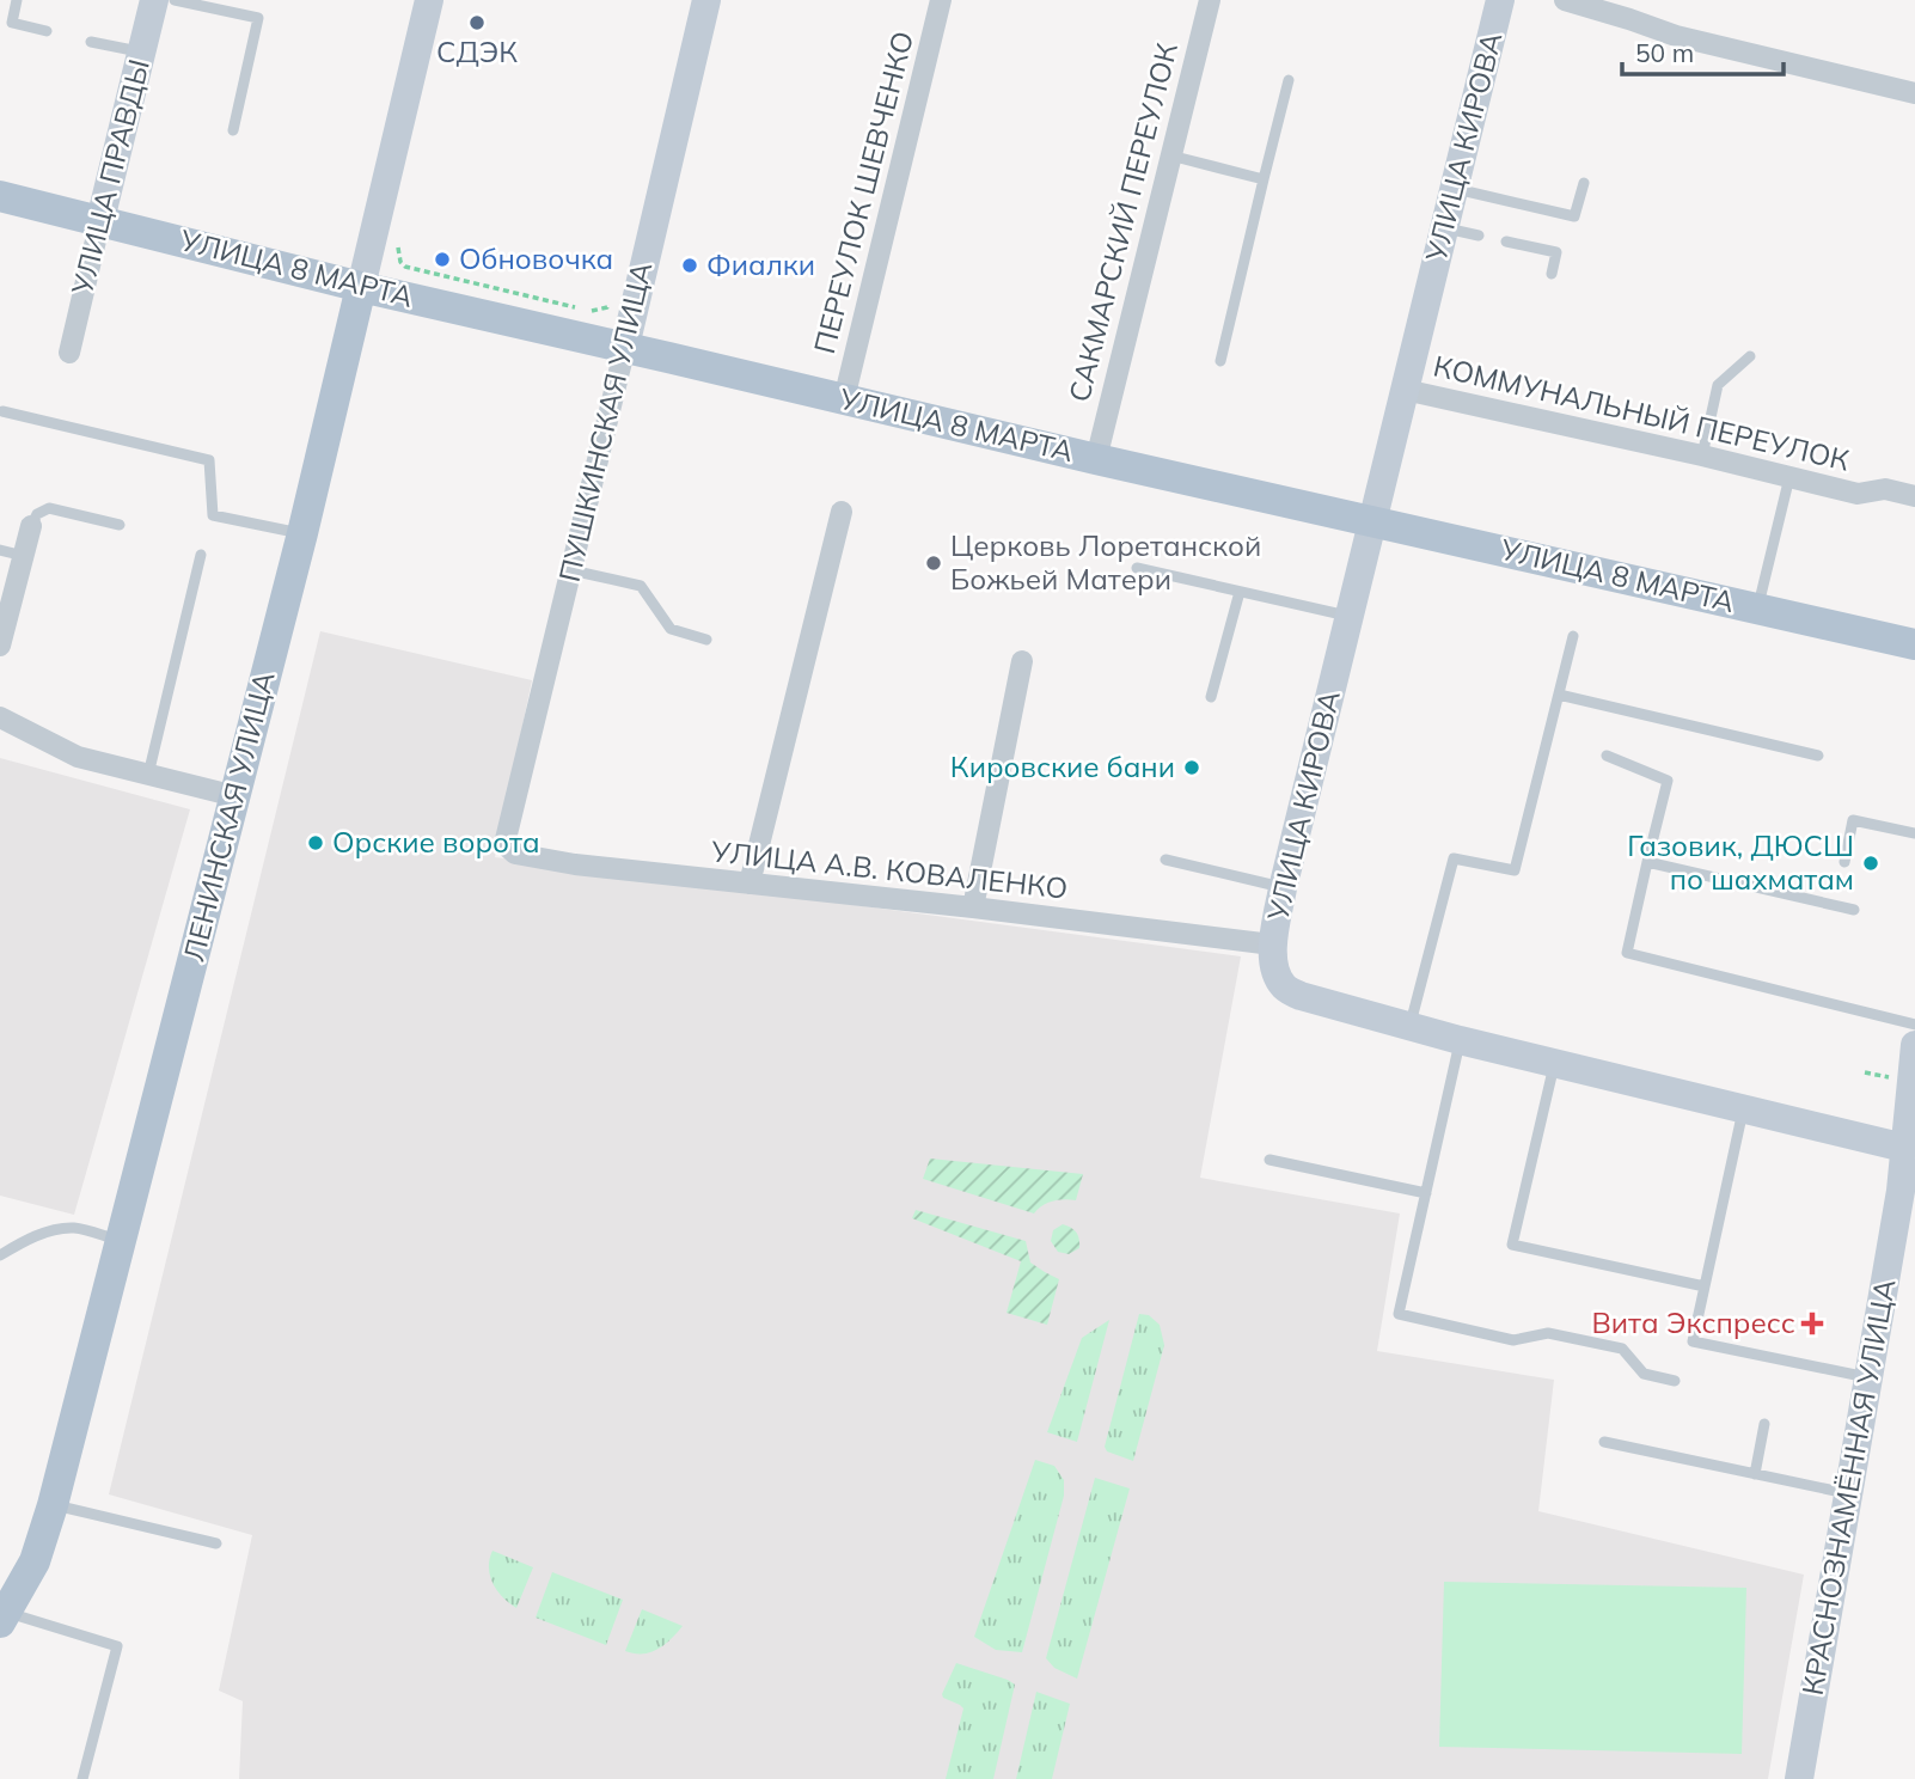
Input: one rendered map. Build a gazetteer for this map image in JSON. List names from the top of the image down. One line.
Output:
{"streets":{"main road":["УЛИЦА КИРОВА","УЛИЦА ПРАВДЫ","УЛИЦА 8 МАРТА","ПУШКИНСКАЯ УЛИЦА","ЛЕНИНСКАЯ УЛИЦА","КРАСНОЗНАМЁННАЯ УЛИЦА"],"street":["ПЕРЕУЛОК ШЕВЧЕНКО","САКМАРСКИЙ ПЕРЕУЛОК","КОММУНАЛЬНЫЙ ПЕРЕУЛОК","УЛИЦА А.В. КОВАЛЕНКО"]},"crossings":[["УЛИЦА КИРОВА","УЛИЦА 8 МАРТА"],["УЛИЦА КИРОВА","КОММУНАЛЬНЫЙ ПЕРЕУЛОК"],["УЛИЦА КИРОВА","УЛИЦА А.В. КОВАЛЕНКО"],["УЛИЦА КИРОВА","КРАСНОЗНАМЁННАЯ УЛИЦА"],["УЛИЦА ПРАВДЫ","УЛИЦА 8 МАРТА"],["ПЕРЕУЛОК ШЕВЧЕНКО","УЛИЦА 8 МАРТА"],["САКМАРСКИЙ ПЕРЕУЛОК","УЛИЦА 8 МАРТА"],["УЛИЦА 8 МАРТА","ПУШКИНСКАЯ УЛИЦА"],["УЛИЦА 8 МАРТА","ЛЕНИНСКАЯ УЛИЦА"],["ПУШКИНСКАЯ УЛИЦА","УЛИЦА А.В. КОВАЛЕНКО"]],"places":{"other":["СДЭК","Обновочка","Фиалки","Церковь Лоретанской Божьей Матери","Кировские бани","Орские ворота","Газовик, ДЮСШ по шахматам"],"health":["Вита Экспресс"]},"scale_bar":"50 m"}
